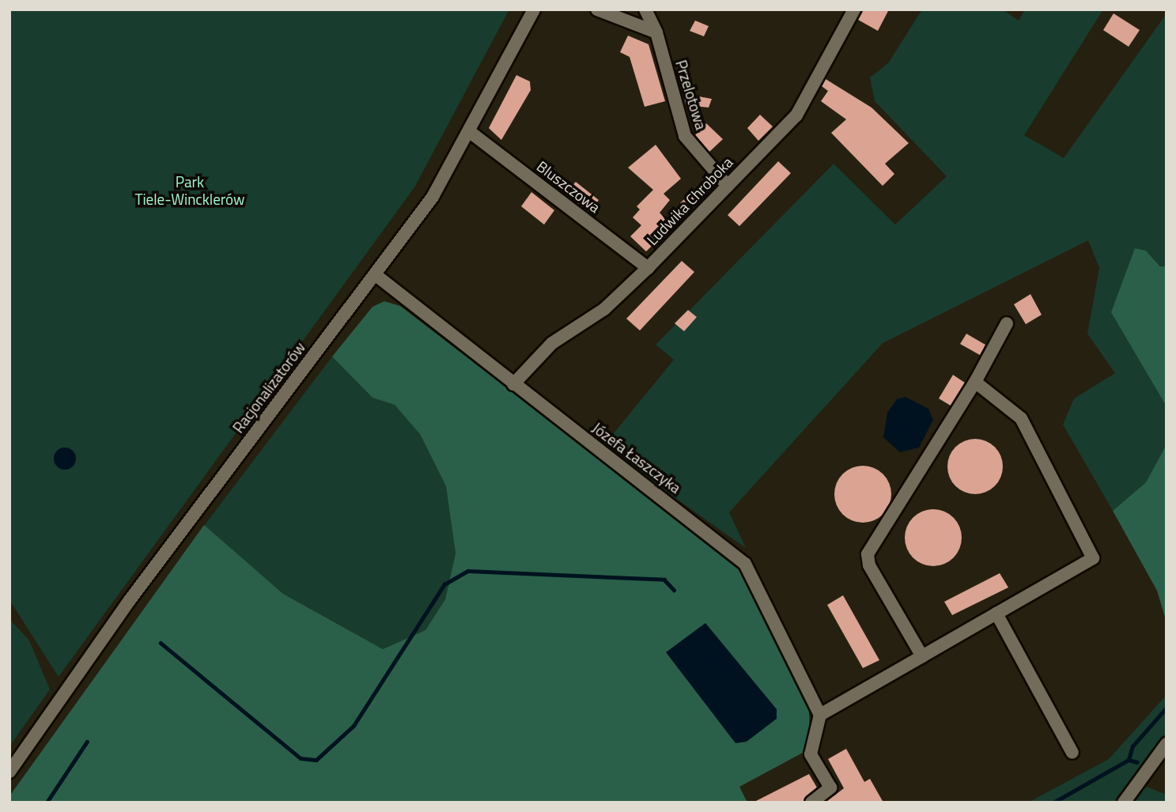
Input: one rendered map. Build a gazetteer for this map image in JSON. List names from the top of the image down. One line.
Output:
{"streets":{"street":["Przelotowa","Bluszczowa","Ludwika Chroboka","Racjonalizatorów","Józefa Łaszczyka"]},"crossings":[["Przelotowa","Ludwika Chroboka"],["Bluszczowa","Ludwika Chroboka"],["Bluszczowa","Racjonalizatorów"],["Ludwika Chroboka","Józefa Łaszczyka"],["Racjonalizatorów","Józefa Łaszczyka"]],"parks":["Park Tiele-Wincklerów"]}
